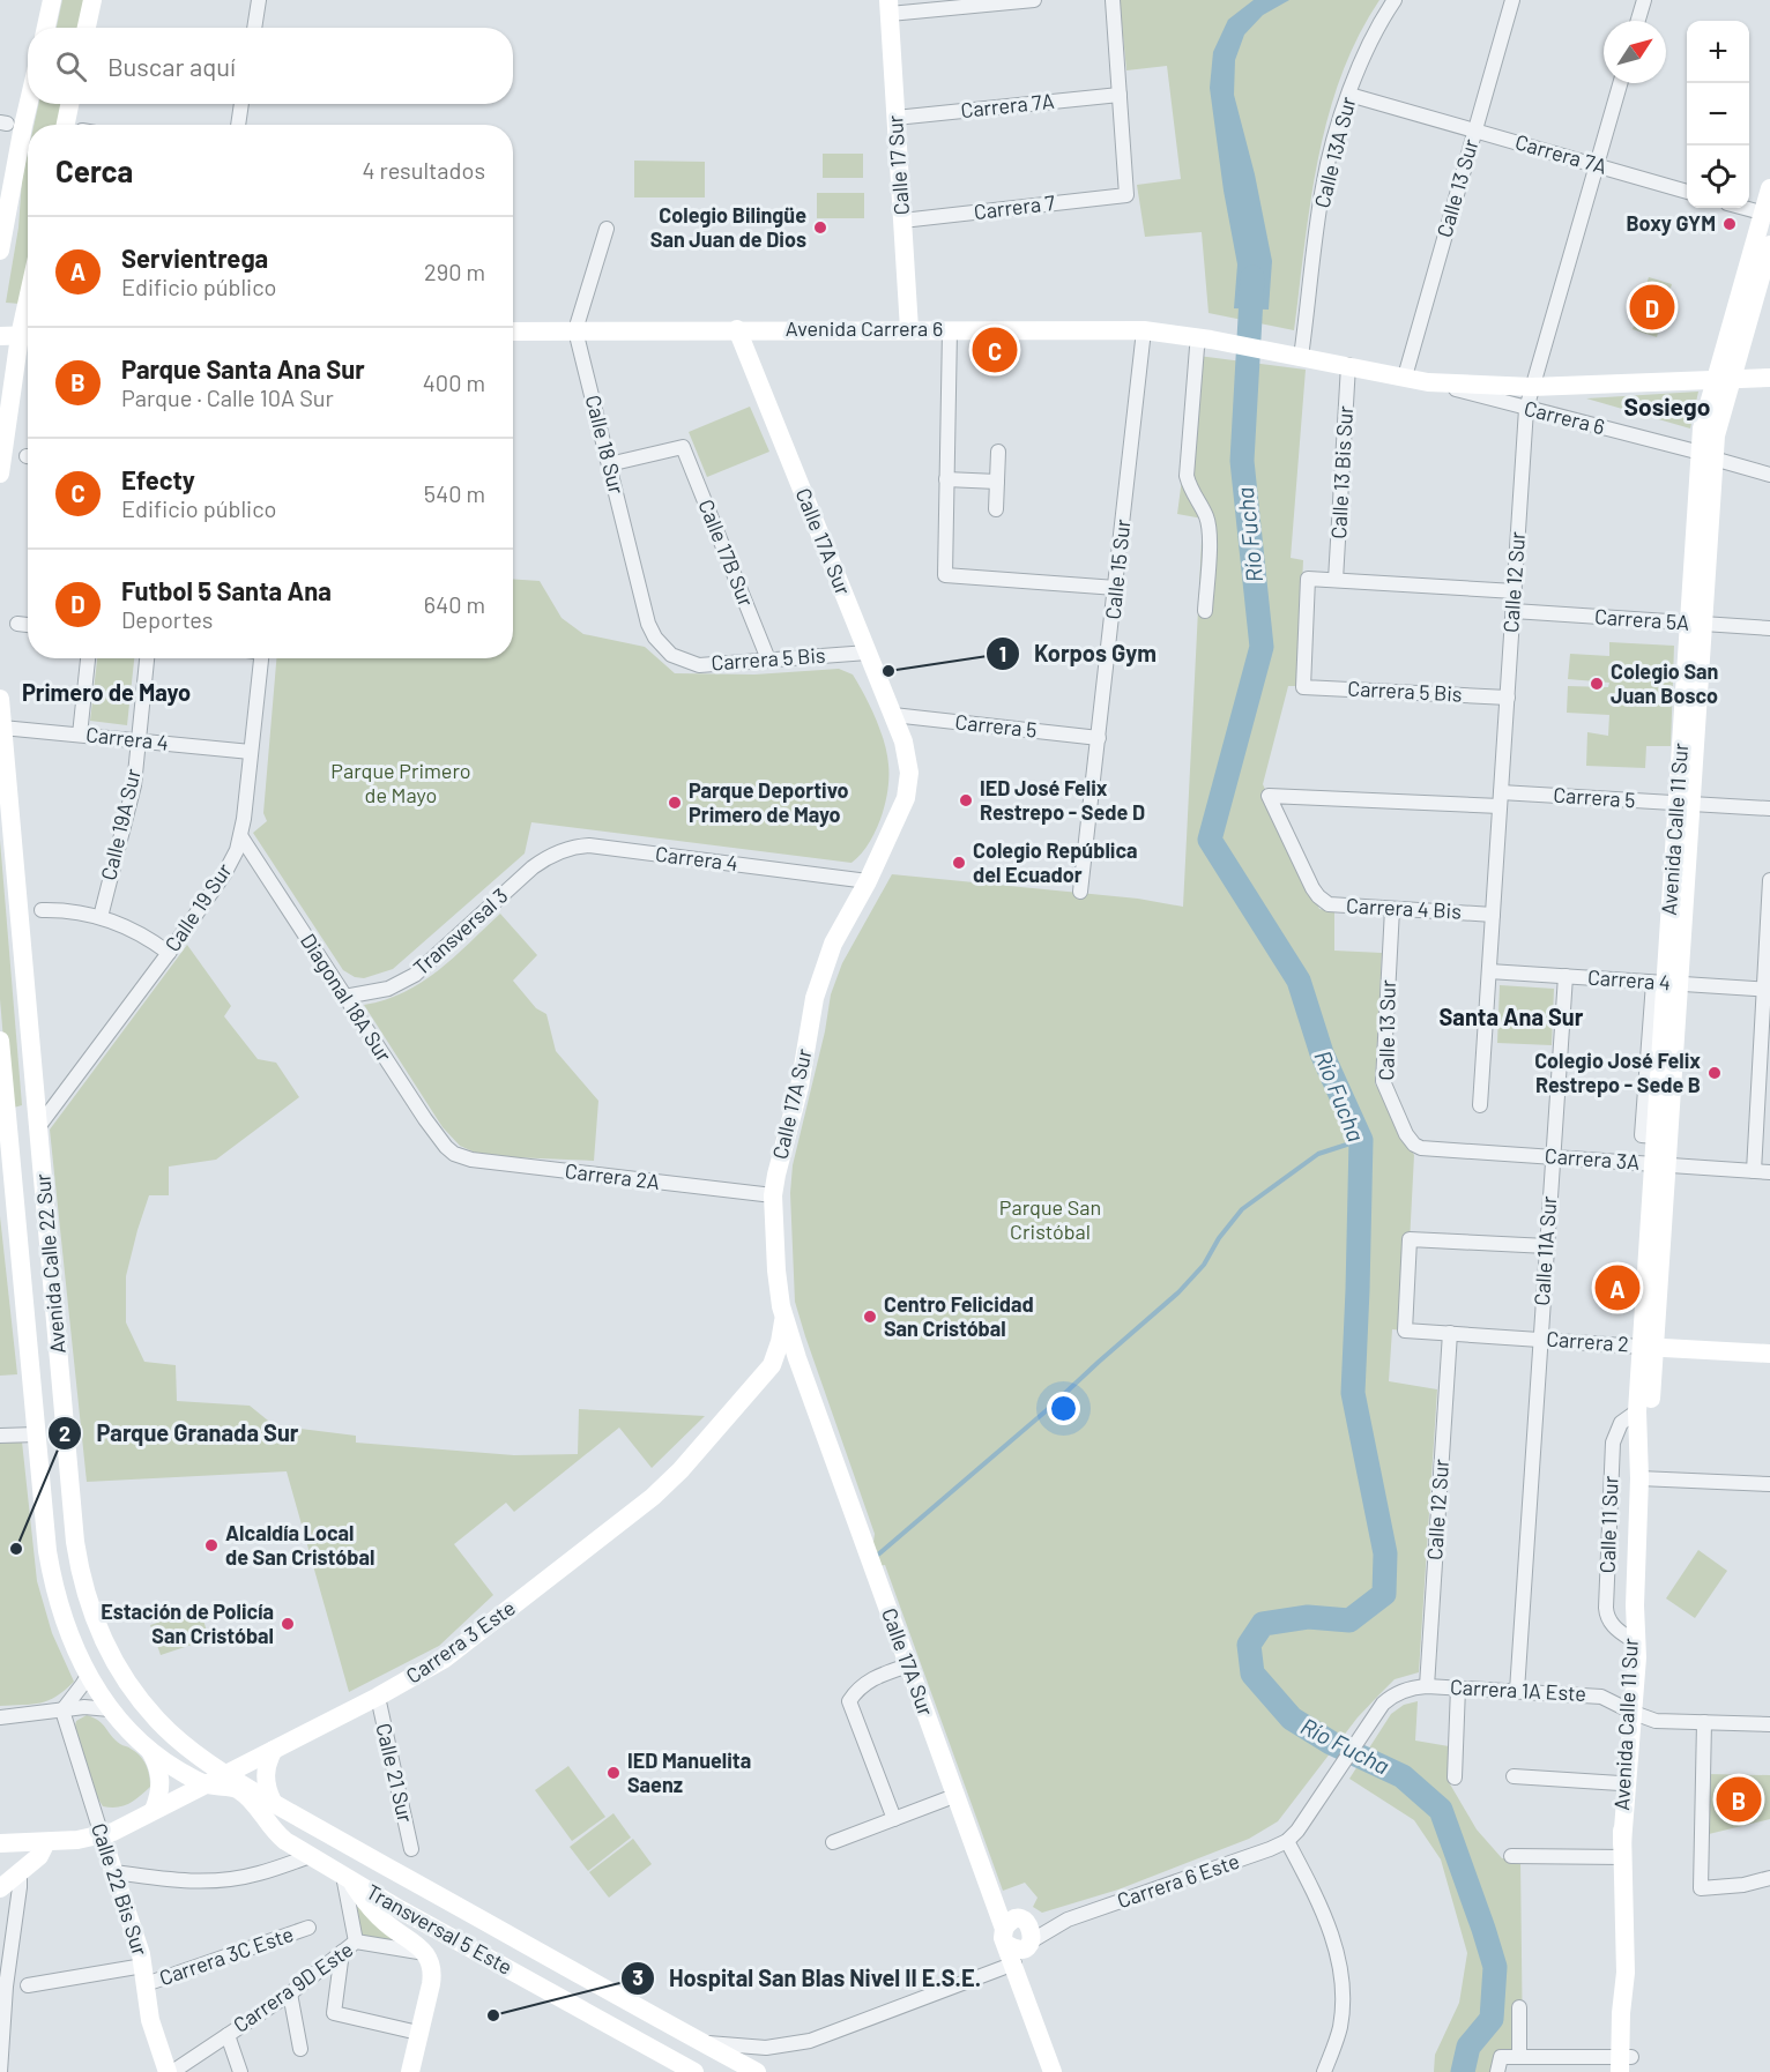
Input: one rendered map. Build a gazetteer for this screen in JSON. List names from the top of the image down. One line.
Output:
{"streets":{"main road":["Calle 17 Sur","Avenida Carrera 6","Calle 17A Sur","Avenida Calle 11 Sur","Avenida Calle 22 Sur","Carrera 2","Carrera 3 Este","Calle 22 Bis Sur","Transversal 5 Este"],"street":["Carrera 7A","Calle 13A Sur","Calle 13 Sur","Carrera 7","Carrera 6","Calle 18 Sur","Calle 13 Bis Sur","Calle 17B Sur","Calle 15 Sur","Calle 12 Sur","Carrera 5A","Carrera 5 Bis","Carrera 5","Carrera 4","Calle 19A Sur","Calle 19 Sur","Carrera 4 Bis","Transversal 3","Diagonal 18A Sur","Carrera 3A","Carrera 2A","Calle 11A Sur","Calle 11 Sur","Carrera 1A Este","Calle 21 Sur","Carrera 6 Este","Carrera 3C Este","Carrera 9D Este"]},"crossings":[["Carrera 7A","Calle 13A Sur"],["Carrera 7A","Calle 17 Sur"],["Carrera 7A","Calle 13 Sur"],["Carrera 7A","Carrera 7"],["Carrera 7A","Calle 12 Sur"],["Calle 13A Sur","Avenida Carrera 6"],["Calle 17 Sur","Carrera 7"],["Calle 17 Sur","Avenida Carrera 6"],["Calle 13 Sur","Avenida Carrera 6"],["Calle 13 Sur","Carrera 4 Bis"],["Calle 13 Sur","Carrera 3A"],["Avenida Carrera 6","Carrera 6"],["Avenida Carrera 6","Calle 18 Sur"],["Avenida Carrera 6","Calle 13 Bis Sur"],["Avenida Carrera 6","Calle 17A Sur"],["Avenida Carrera 6","Calle 15 Sur"],["Avenida Carrera 6","Calle 12 Sur"],["Avenida Carrera 6","Avenida Calle 11 Sur"],["Carrera 6","Calle 12 Sur"],["Carrera 6","Avenida Calle 11 Sur"],["Calle 18 Sur","Calle 17B Sur"],["Calle 18 Sur","Carrera 5 Bis"],["Calle 13 Bis Sur","Carrera 5 Bis"],["Calle 17A Sur","Carrera 5 Bis"],["Calle 17A Sur","Carrera 5"],["Calle 17A Sur","Carrera 4"],["Calle 17A Sur","Carrera 2A"],["Calle 17A Sur","Carrera 3 Este"],["Calle 17A Sur","Carrera 6 Este"],["Calle 17B Sur","Carrera 5 Bis"],["Calle 15 Sur","Carrera 5"],["Calle 12 Sur","Carrera 5A"],["Calle 12 Sur","Carrera 5 Bis"],["Calle 12 Sur","Carrera 5"],["Calle 12 Sur","Carrera 4"],["Calle 12 Sur","Carrera 4 Bis"],["Calle 12 Sur","Carrera 2"],["Calle 12 Sur","Carrera 1A Este"],["Carrera 5A","Avenida Calle 11 Sur"],["Carrera 5","Avenida Calle 11 Sur"],["Carrera 5","Carrera 4 Bis"],["Carrera 4","Calle 19A Sur"],["Carrera 4","Avenida Calle 11 Sur"],["Carrera 4","Calle 19 Sur"],["Carrera 4","Transversal 3"],["Carrera 4","Calle 11A Sur"],["Carrera 4","Avenida Calle 22 Sur"],["Avenida Calle 11 Sur","Carrera 3A"],["Avenida Calle 11 Sur","Carrera 2"],["Avenida Calle 11 Sur","Calle 11 Sur"],["Avenida Calle 11 Sur","Carrera 1A Este"],["Calle 19 Sur","Diagonal 18A Sur"],["Calle 19 Sur","Avenida Calle 22 Sur"],["Transversal 3","Diagonal 18A Sur"],["Diagonal 18A Sur","Carrera 2A"],["Carrera 3A","Calle 11A Sur"],["Calle 11A Sur","Carrera 2"],["Calle 11A Sur","Carrera 1A Este"],["Avenida Calle 22 Sur","Carrera 3 Este"],["Avenida Calle 22 Sur","Transversal 5 Este"],["Carrera 3 Este","Calle 21 Sur"],["Carrera 3 Este","Calle 22 Bis Sur"],["Carrera 3 Este","Transversal 5 Este"],["Carrera 1A Este","Carrera 6 Este"],["Carrera 6 Este","Transversal 5 Este"],["Calle 22 Bis Sur","Carrera 3C Este"],["Calle 22 Bis Sur","Carrera 9D Este"]],"districts":["Sosiego","Primero de Mayo","Santa Ana Sur"],"water":["Río Fucha"],"parks":["Parque Primero de Mayo","Parque San Cristóbal"],"places":["Boxy GYM","Colegio Bilingüe San Juan de Dios","Korpos Gym","Colegio San Juan Bosco","IED José Felix Restrepo - Sede D","Parque Deportivo Primero de Mayo","Colegio República del Ecuador","Colegio José Felix Restrepo - Sede B","Centro Felicidad San Cristóbal","Alcaldía Local de San Cristóbal","Parque Granada Sur","Estación de Policía San Cristóbal","IED Manuelita Saenz","Hospital San Blas Nivel II E.S.E."],"north":"top right","page":{"map_buttons":["+","−"],"search":"Buscar aquí","heading":["Cerca","4 resultados"],"list":[{"mark":"A","name":"Servientrega","note":"Edificio público","value":"290 m"},{"mark":"B","name":"Parque Santa Ana Sur","note":"Parque · Calle 10A Sur","value":"400 m"},{"mark":"C","name":"Efecty","note":"Edificio público","value":"540 m"},{"mark":"D","name":"Futbol 5 Santa Ana","note":"Deportes","value":"640 m"}],"pins":["D","C","A","B"]}}
